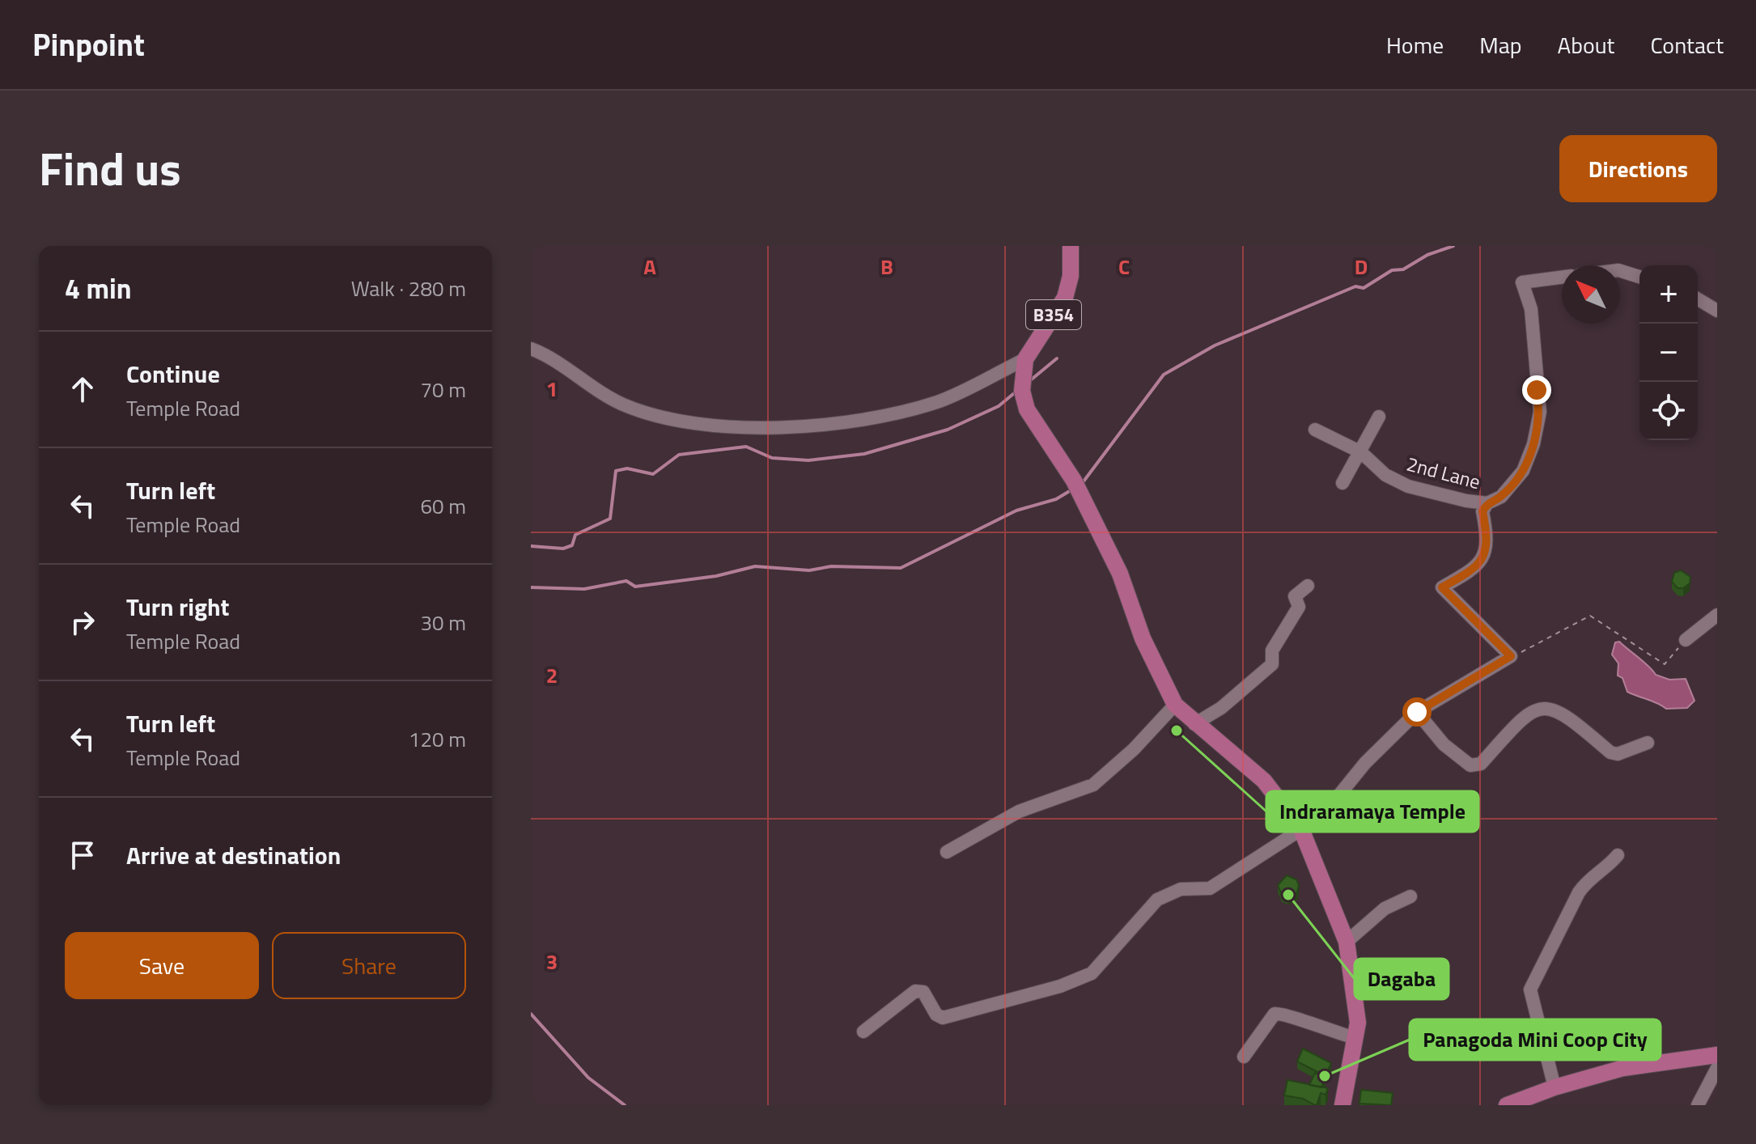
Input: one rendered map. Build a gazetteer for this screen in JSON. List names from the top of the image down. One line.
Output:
{"streets":{"main road":["B354"],"street":["2nd Lane"]},"places":["Indraramaya Temple","Dagaba","Panagoda Mini Coop City"],"north":"top left","page":{"header":"Pinpoint","nav":["Home","Map","About","Contact"],"title":"Find us","buttons":["Directions",["Save","Share"]],"heading":["4 min","Walk · 280 m"],"map_buttons":["+","−"],"list":[["Continue","Temple Road","70 m"],["Turn left","Temple Road","60 m"],["Turn right","Temple Road","30 m"],["Turn left","Temple Road","120 m"],"Arrive at destination"]},"grid":{"columns":["A","B","C","D"],"rows":["1","2","3"]}}
